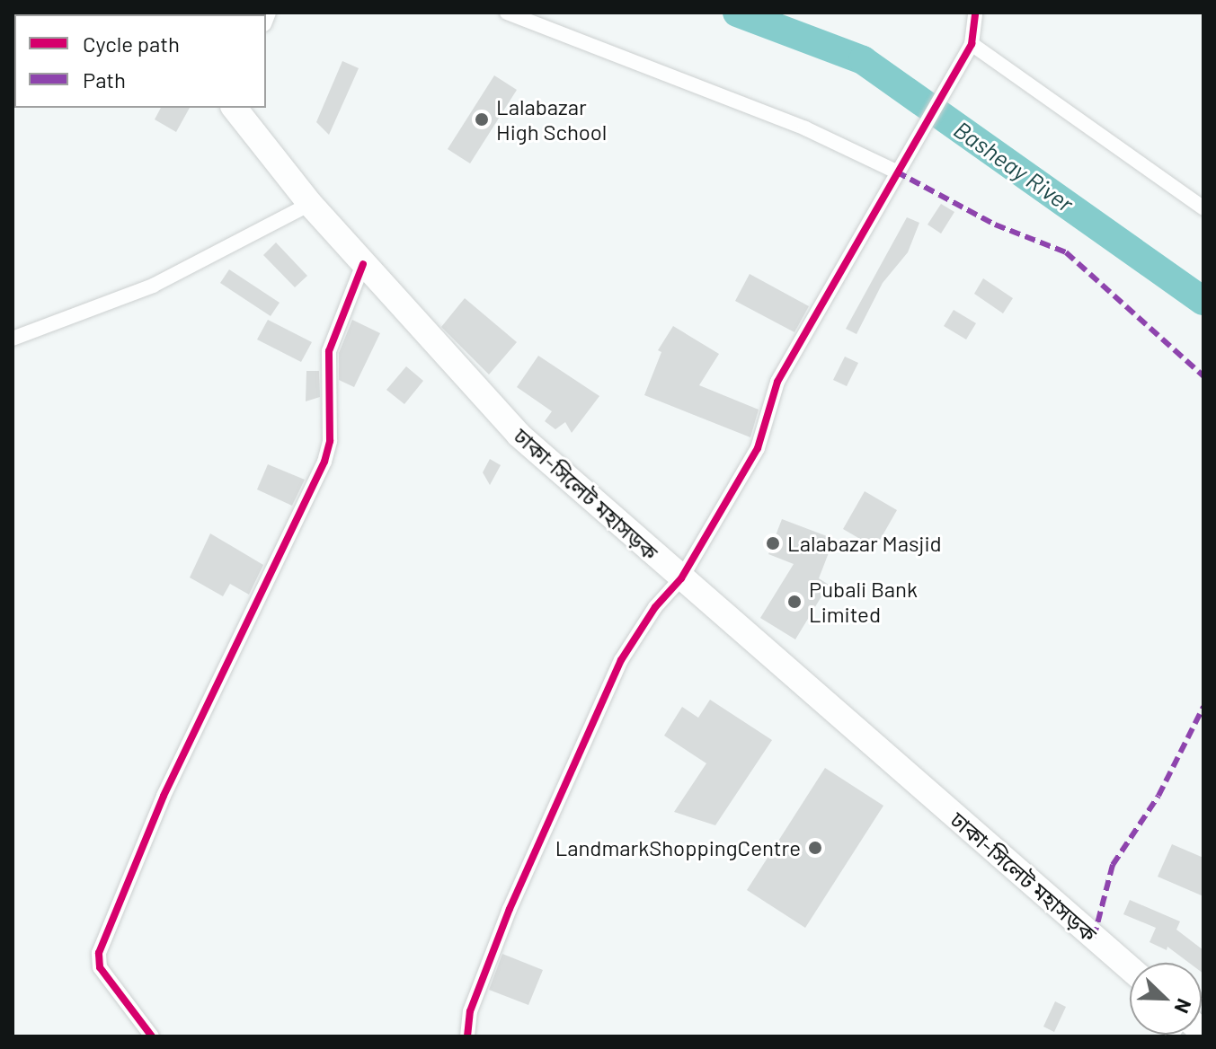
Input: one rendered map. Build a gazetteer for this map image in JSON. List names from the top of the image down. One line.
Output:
{"streets":{"highway":["ঢাকা-সিলেট মহাসড়ক"]},"water":["Basheay River"],"places":["Lalabazar High School","Lalabazar Masjid","Pubali Bank Limited","LandmarkShoppingCentre"],"legend":["Cycle path","Path"],"north":"bottom right"}
